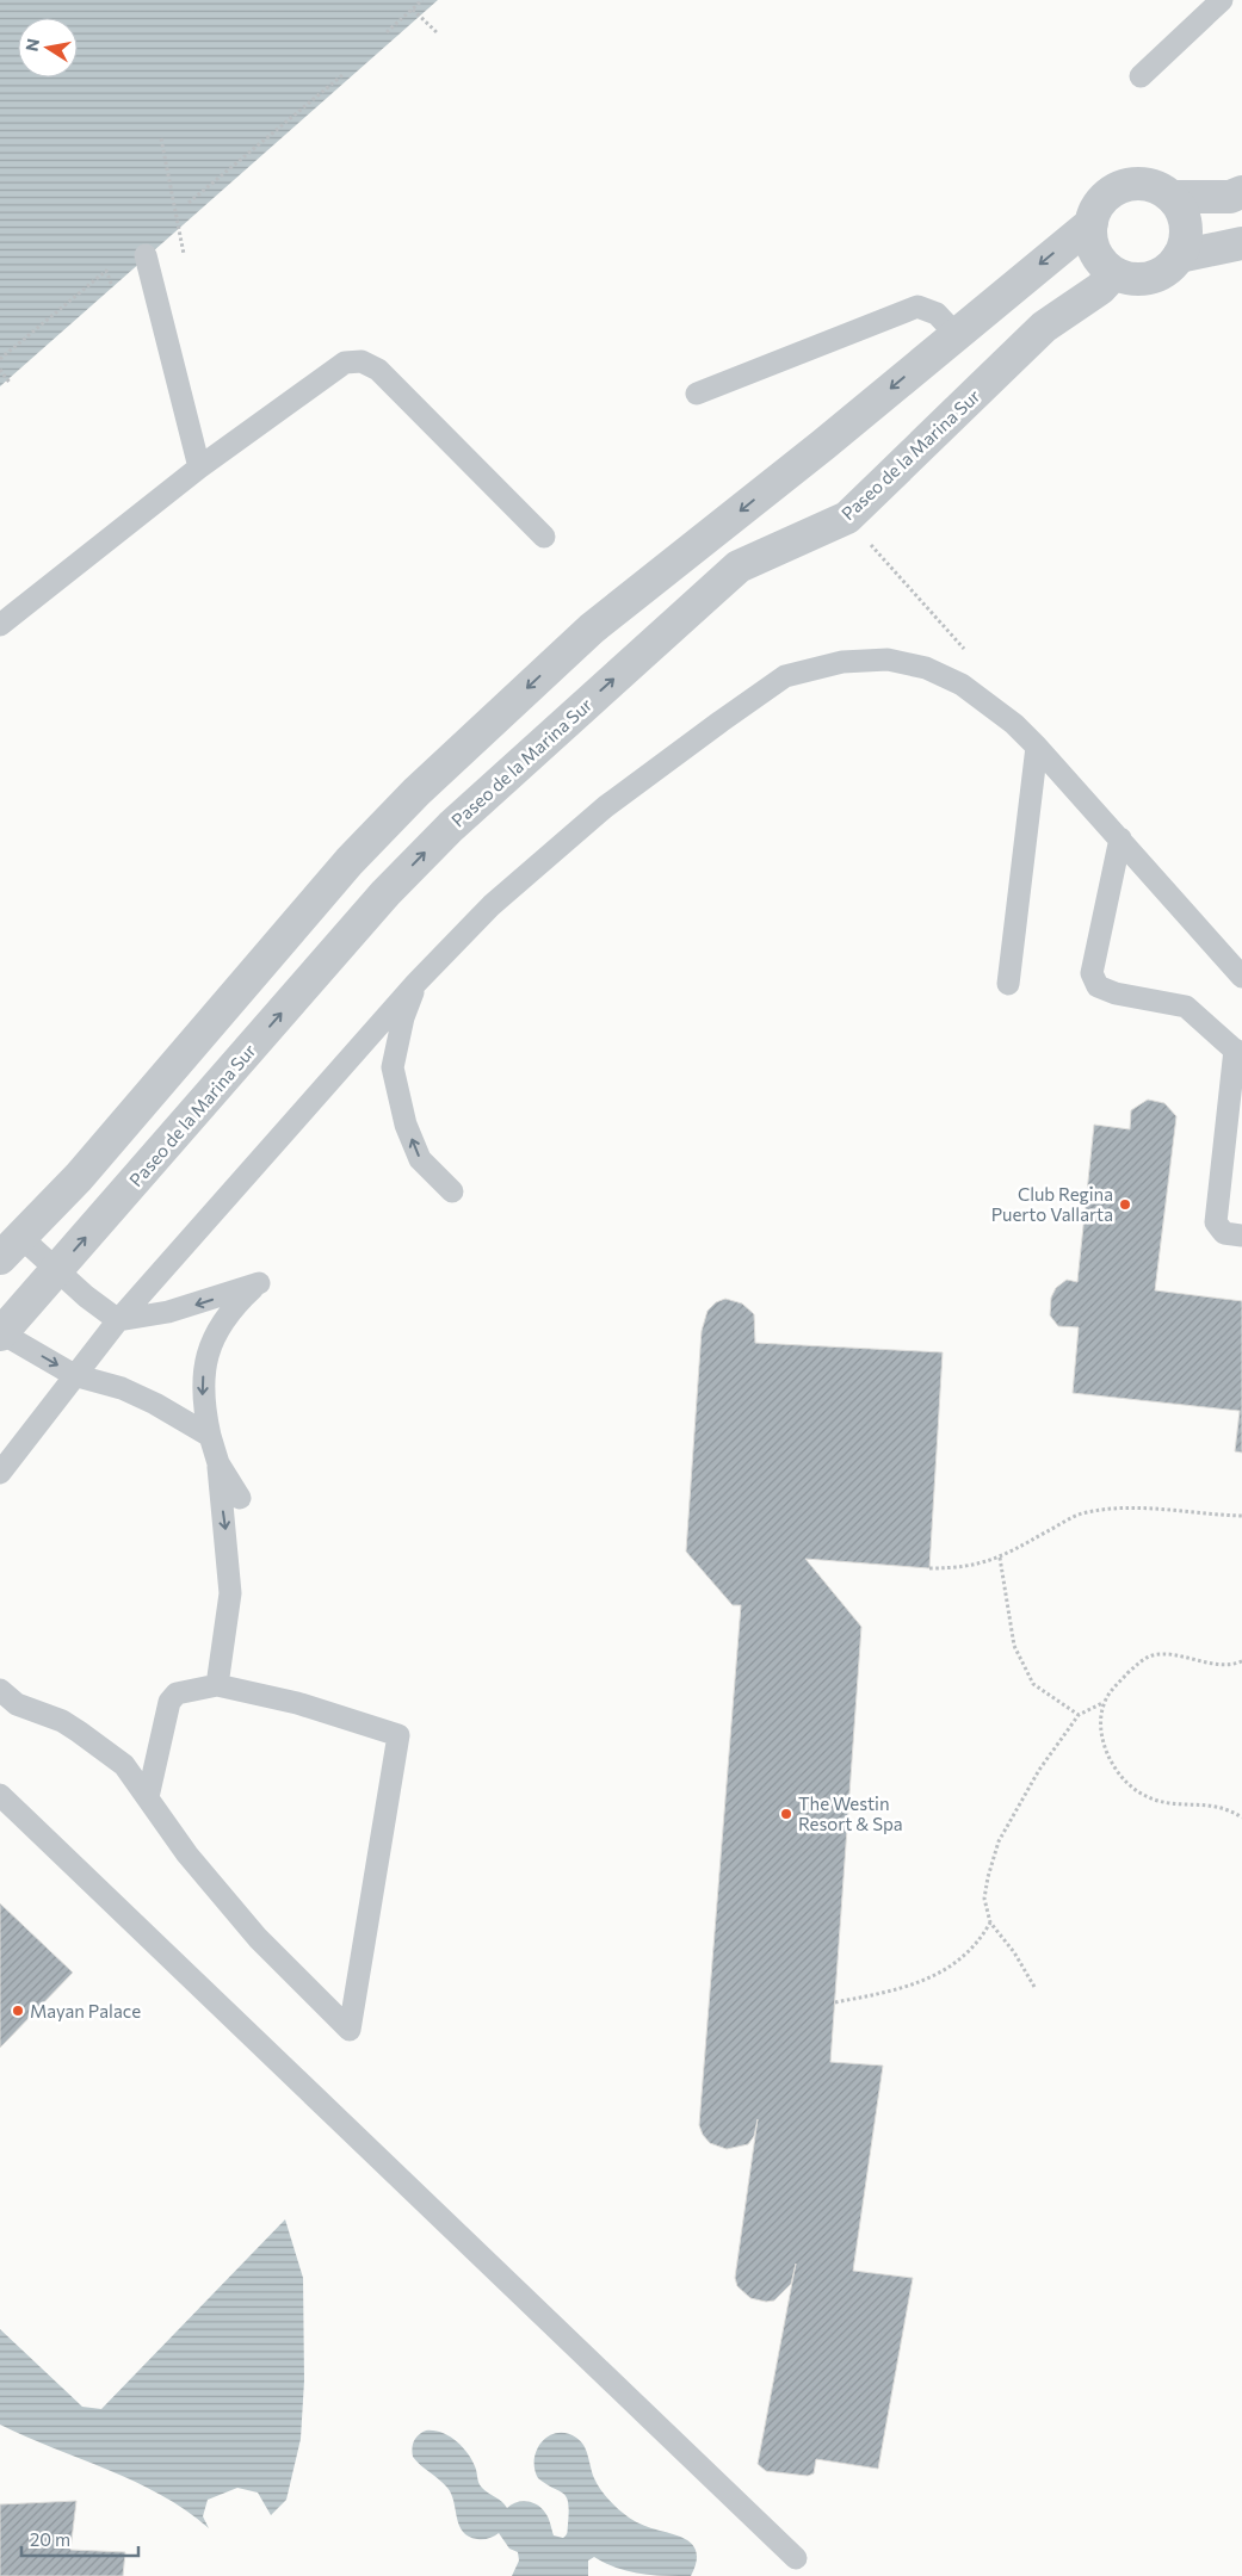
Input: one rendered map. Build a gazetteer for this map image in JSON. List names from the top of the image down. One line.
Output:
{"streets":{"street":["Paseo de la Marina Sur"]},"places":["Club Regina Puerto Vallarta","The Westin Resort & Spa","Mayan Palace"],"scale_bar":"20 m","north":"left"}
